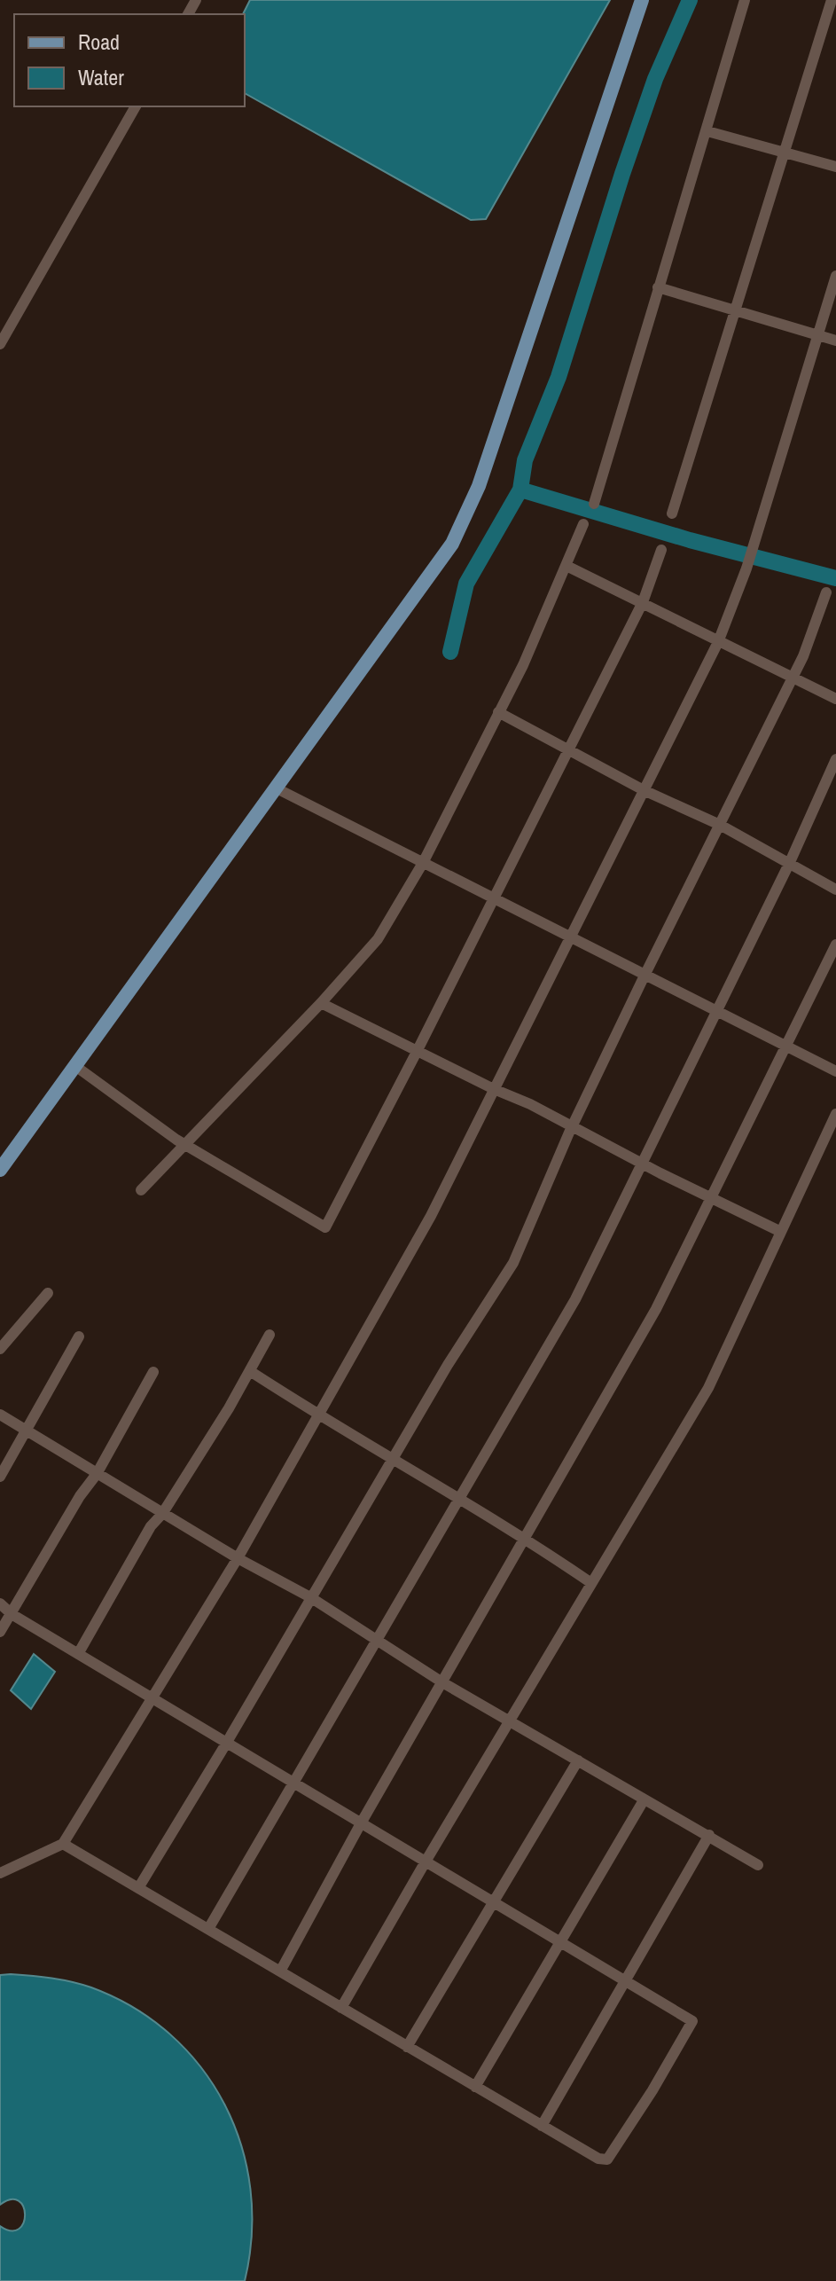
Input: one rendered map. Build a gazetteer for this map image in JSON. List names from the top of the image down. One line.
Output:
{"legend":["Road","Water"]}
